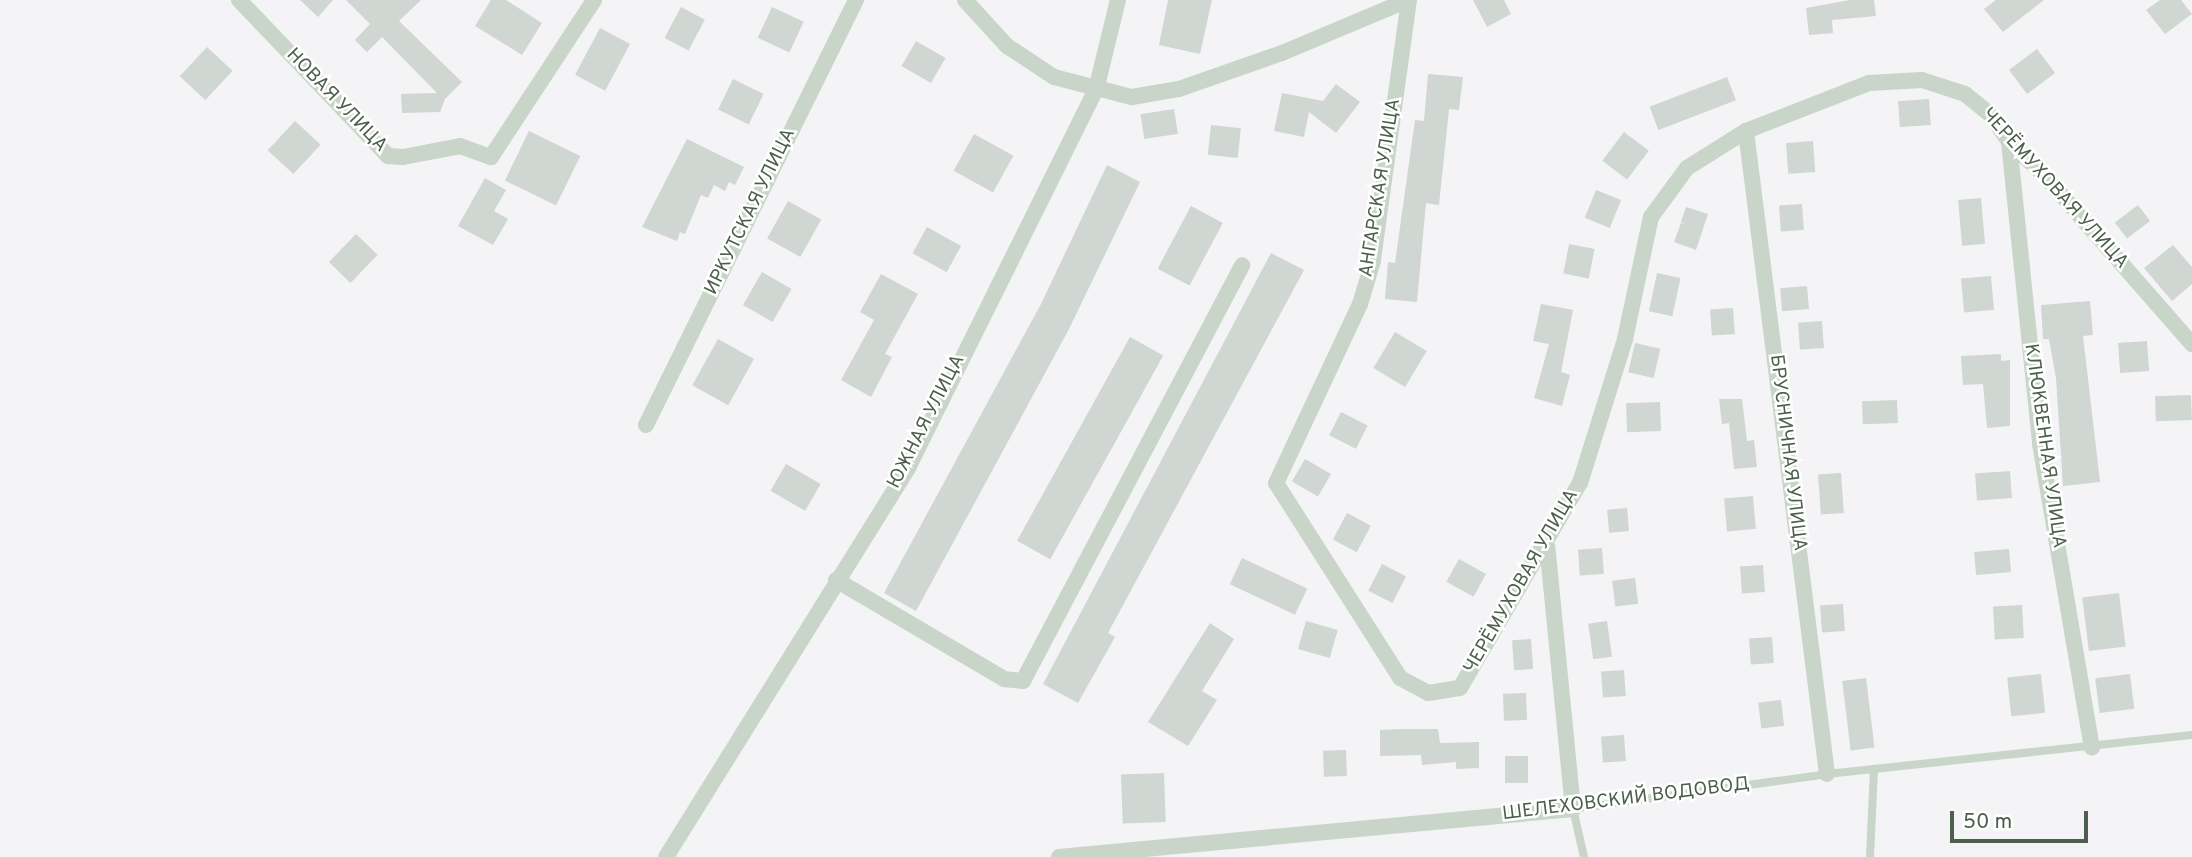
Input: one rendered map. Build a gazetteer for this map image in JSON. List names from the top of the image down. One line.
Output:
{"streets":{"street":["НОВАЯ УЛИЦА","АНГАРСКАЯ УЛИЦА","ЧЕРЁМУХОВАЯ УЛИЦА","ИРКУТСКАЯ УЛИЦА","ЮЖНАЯ УЛИЦА","КЛЮКВЕННАЯ УЛИЦА","БРУСНИЧНАЯ УЛИЦА","ШЕЛЕХОВСКИЙ ВОДОВОД"]},"crossings":[["АНГАРСКАЯ УЛИЦА","ЧЕРЁМУХОВАЯ УЛИЦА"],["ЧЕРЁМУХОВАЯ УЛИЦА","КЛЮКВЕННАЯ УЛИЦА"],["ЧЕРЁМУХОВАЯ УЛИЦА","БРУСНИЧНАЯ УЛИЦА"],["КЛЮКВЕННАЯ УЛИЦА","ШЕЛЕХОВСКИЙ ВОДОВОД"],["БРУСНИЧНАЯ УЛИЦА","ШЕЛЕХОВСКИЙ ВОДОВОД"]],"scale_bar":"50 m"}
